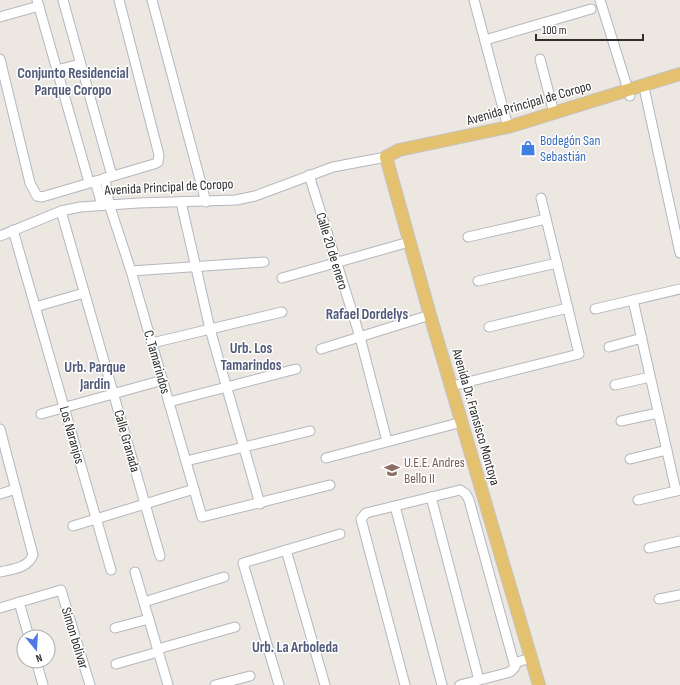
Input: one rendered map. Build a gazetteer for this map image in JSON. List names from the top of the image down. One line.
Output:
{"streets":{"main road":["Avenida Principal de Coropo","Avenida Dr. Fransisco Montoya"],"street":["Calle 20 de enero","C. Tamarindos","Los Naranjos","Calle Granada","Simon bolivar"]},"crossings":[["Avenida Principal de Coropo","Calle 20 de enero"],["Avenida Principal de Coropo","C. Tamarindos"],["Avenida Principal de Coropo","Avenida Dr. Fransisco Montoya"],["Avenida Principal de Coropo","Los Naranjos"],["Avenida Principal de Coropo","Calle Granada"]],"districts":["Conjunto Residencial Parque Coropo","Rafael Dordelys","Urb. Los Tamarindos","Urb. Parque Jardin","Urb. La Arboleda"],"places":{"shop":["Bodegón San Sebastián"],"school or university":["U.E.E. Andres Bello II"]},"scale_bar":"100 m","north":"bottom"}
